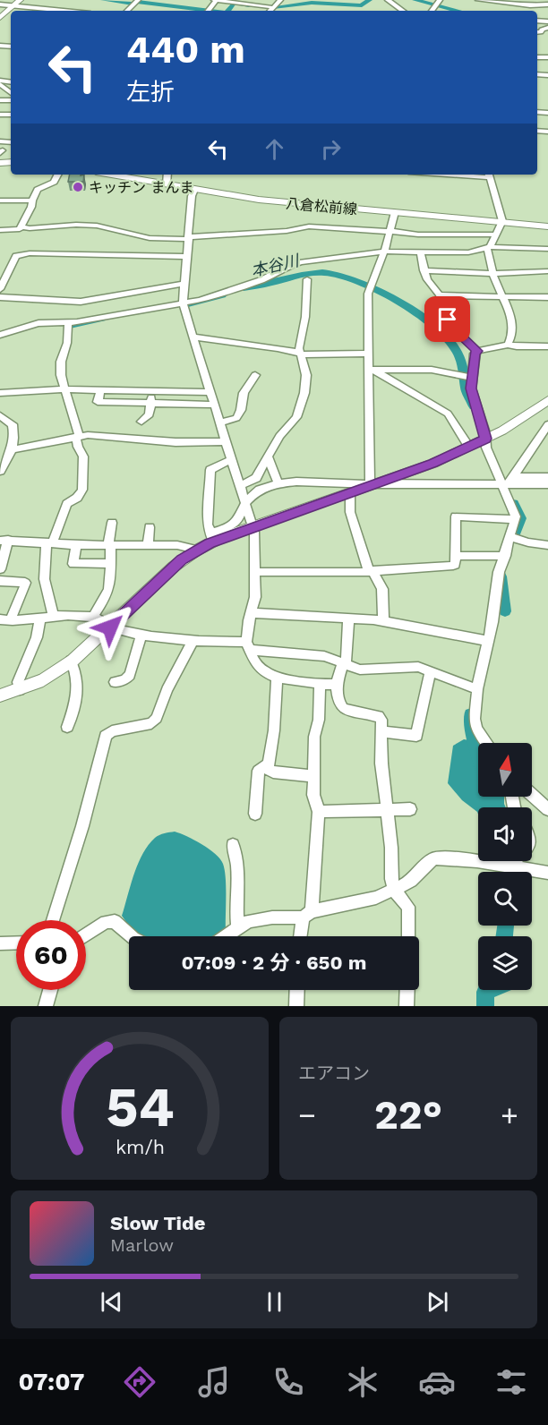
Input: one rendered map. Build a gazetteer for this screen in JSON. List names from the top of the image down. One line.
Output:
{"streets":{"main road":["八倉松前線"]},"water":["本谷川"],"places":["キッチン まんま"],"north":"top","page":{"turn":["440 m","左折"],"limit":"60","trip":"07:09 · 2 分 · 650 m","tile":"エアコン","heat":["−","22°","+"],"song":["Slow Tide","Marlow"],"tabs":"07:07","gauge":["54","km/h"]}}
